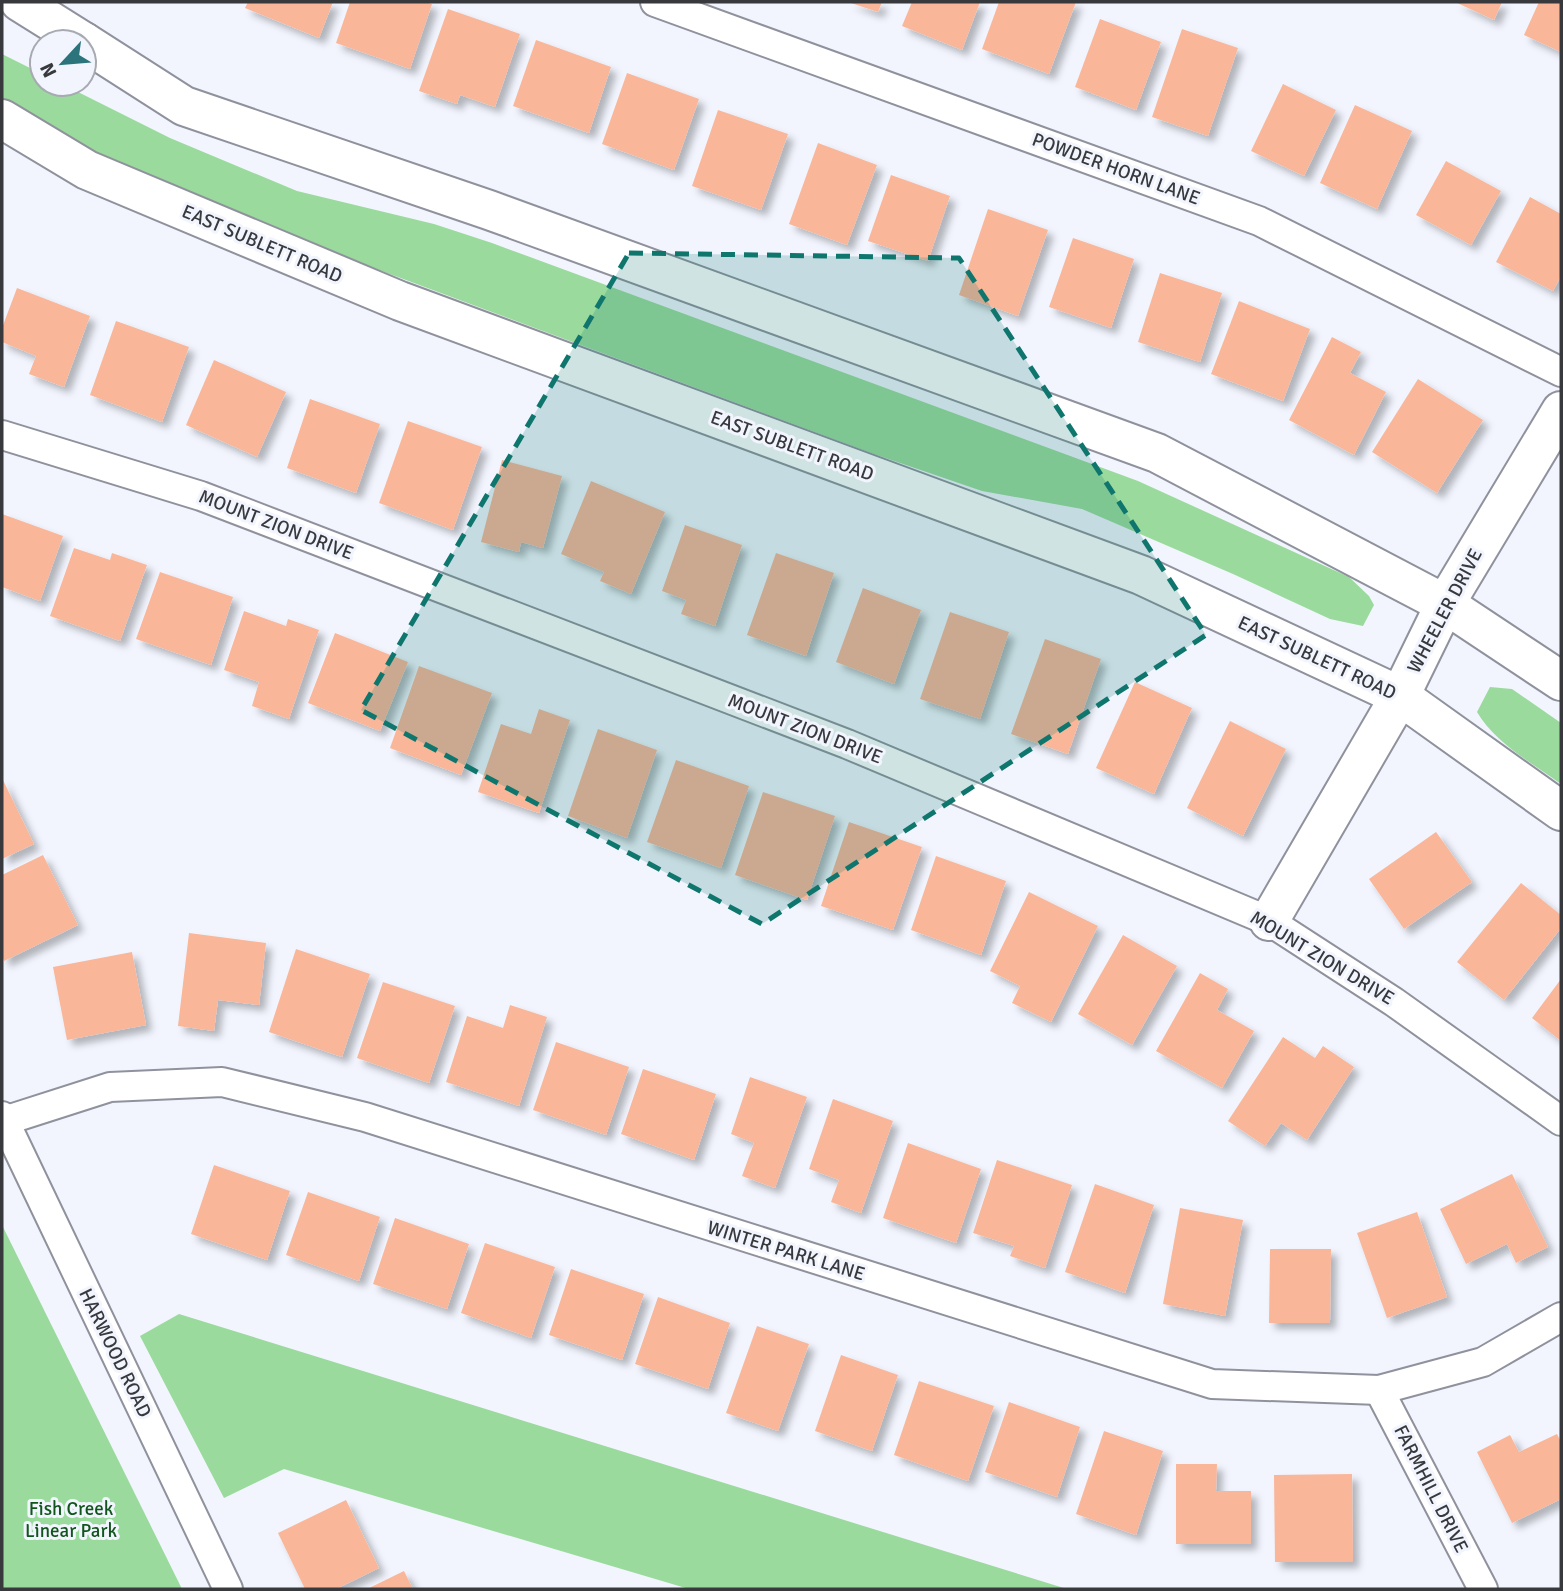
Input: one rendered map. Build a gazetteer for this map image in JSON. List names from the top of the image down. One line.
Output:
{"streets":{"main road":["EAST SUBLETT ROAD","WHEELER DRIVE"],"street":["POWDER HORN LANE","MOUNT ZION DRIVE","WINTER PARK LANE","HARWOOD ROAD","FARMHILL DRIVE"]},"crossings":[["EAST SUBLETT ROAD","WHEELER DRIVE"],["MOUNT ZION DRIVE","WHEELER DRIVE"],["WINTER PARK LANE","HARWOOD ROAD"],["WINTER PARK LANE","FARMHILL DRIVE"]],"parks":["Fish Creek Linear Park"],"north":"bottom left"}
